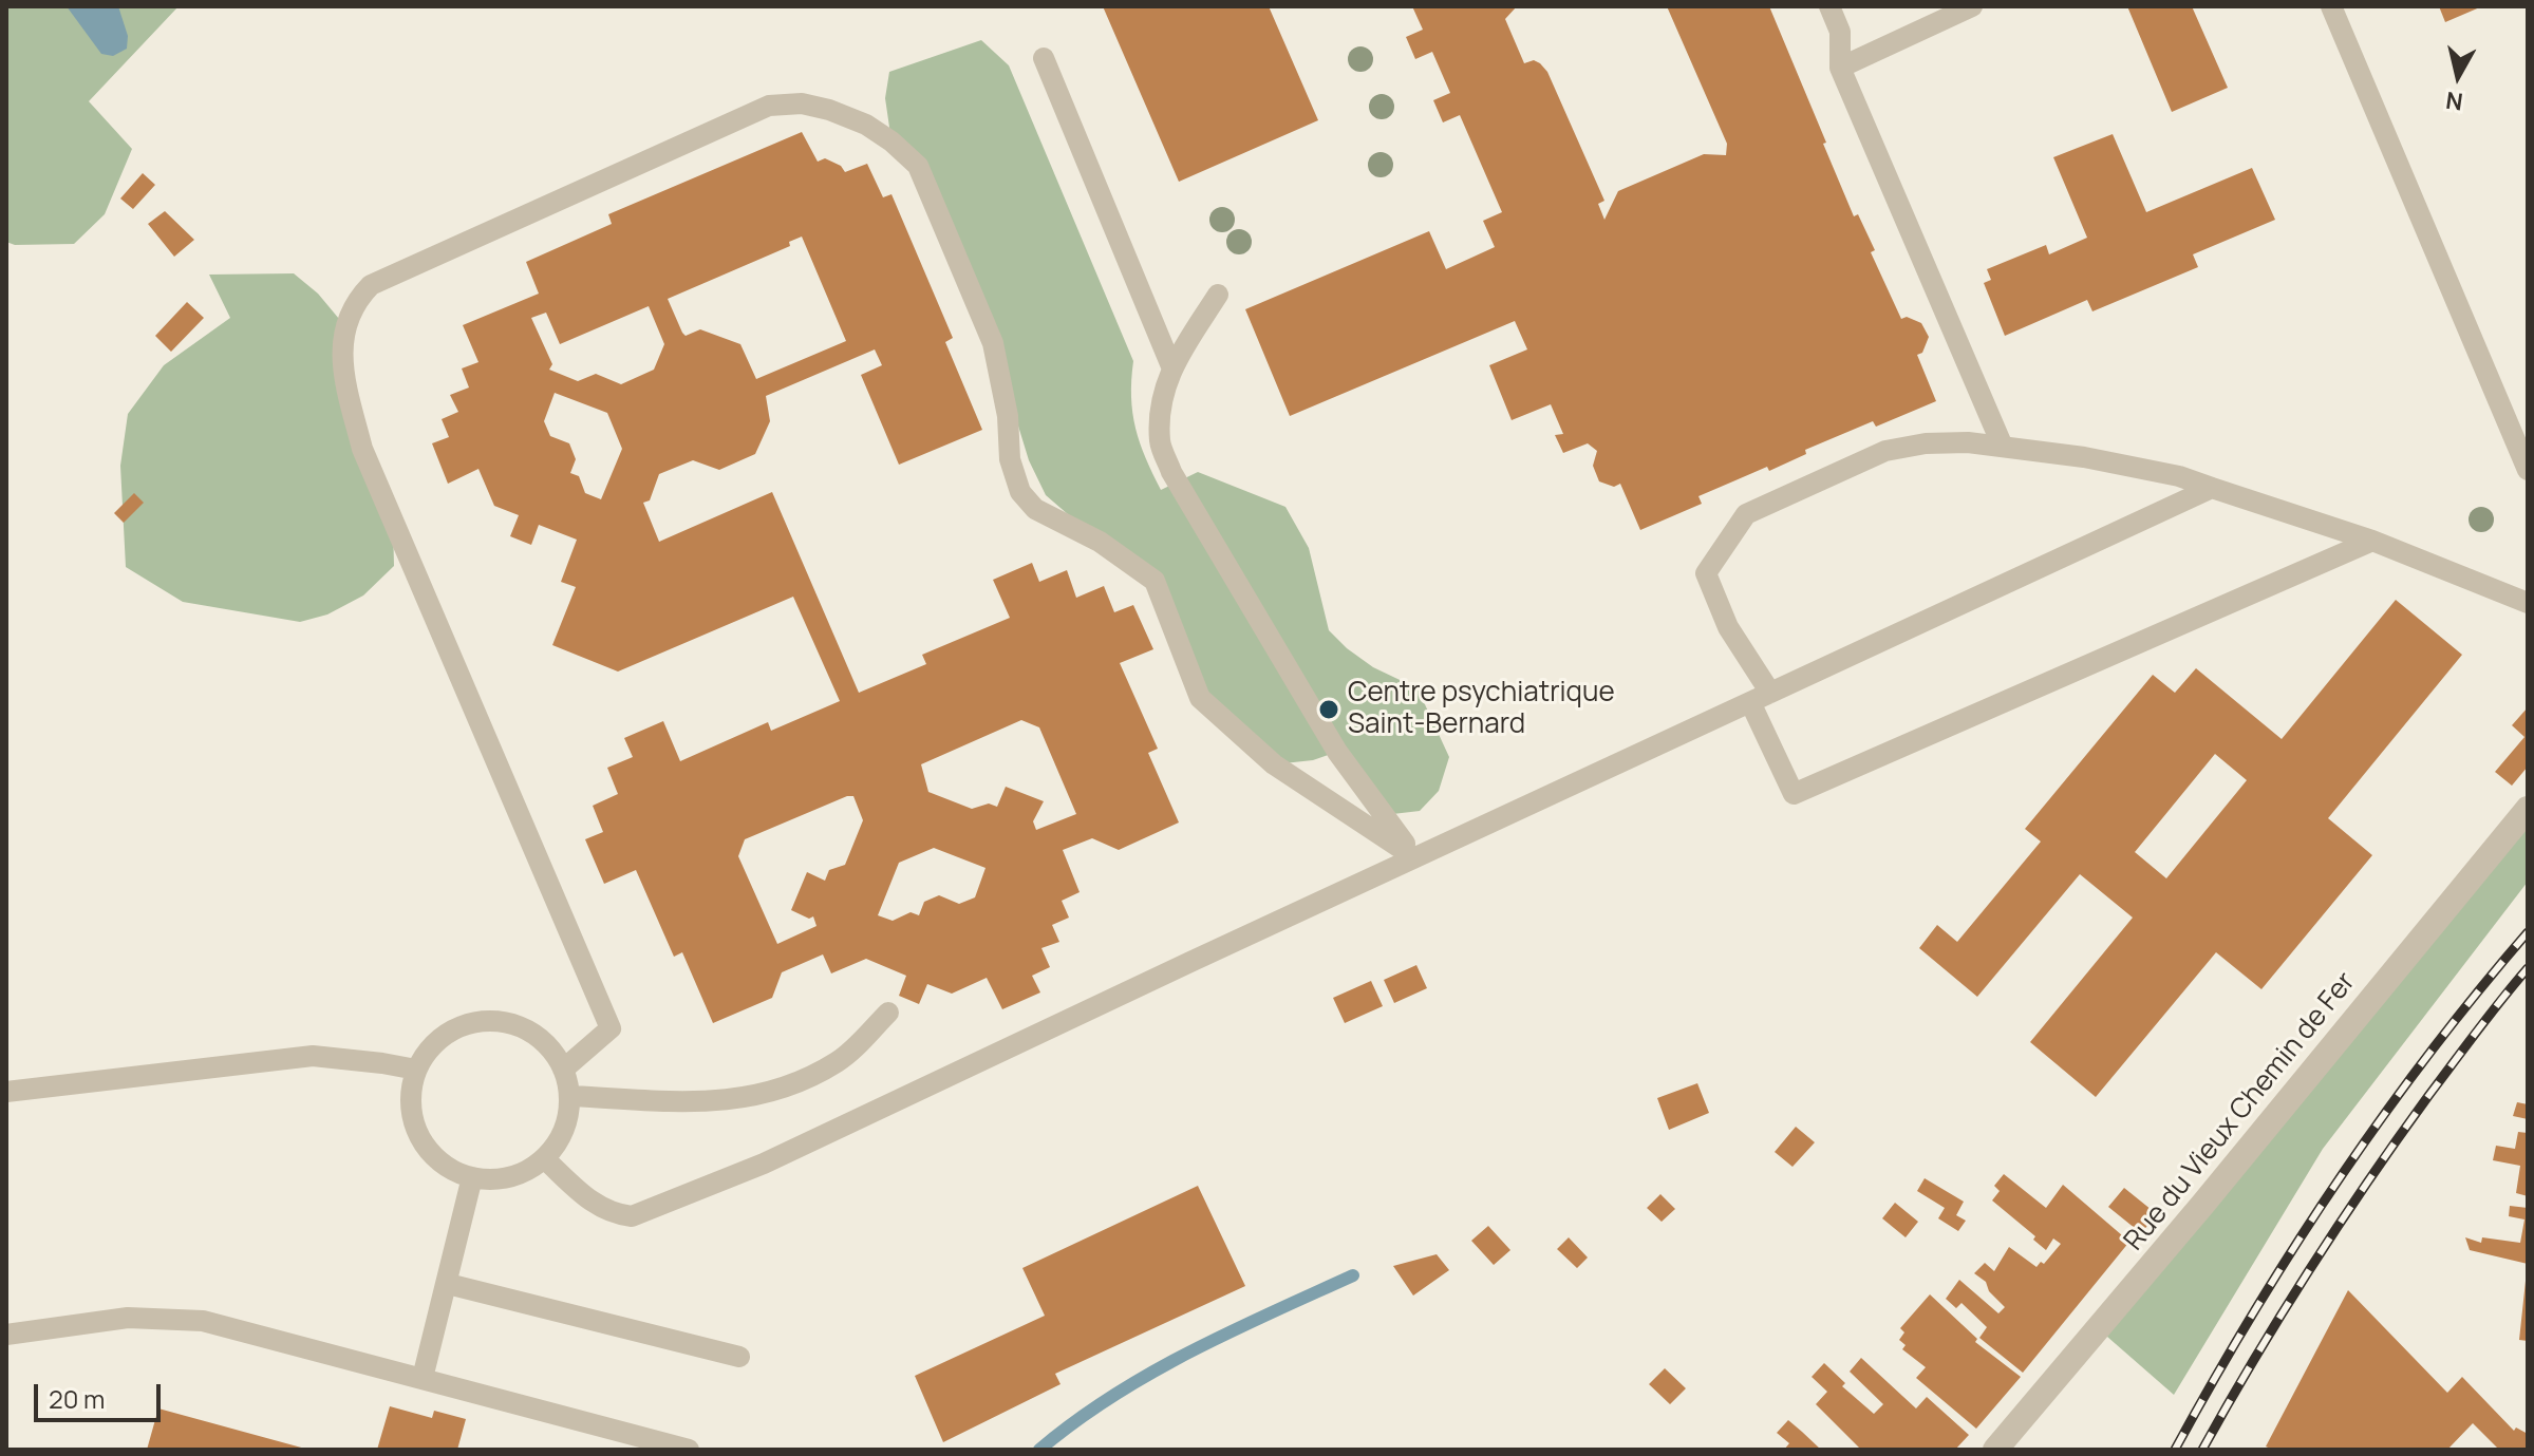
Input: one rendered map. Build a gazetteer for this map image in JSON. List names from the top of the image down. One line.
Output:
{"streets":{"street":["Rue du Vieux Chemin de Fer"]},"places":["Centre psychiatrique Saint-Bernard"],"scale_bar":"20 m","north":"bottom"}
